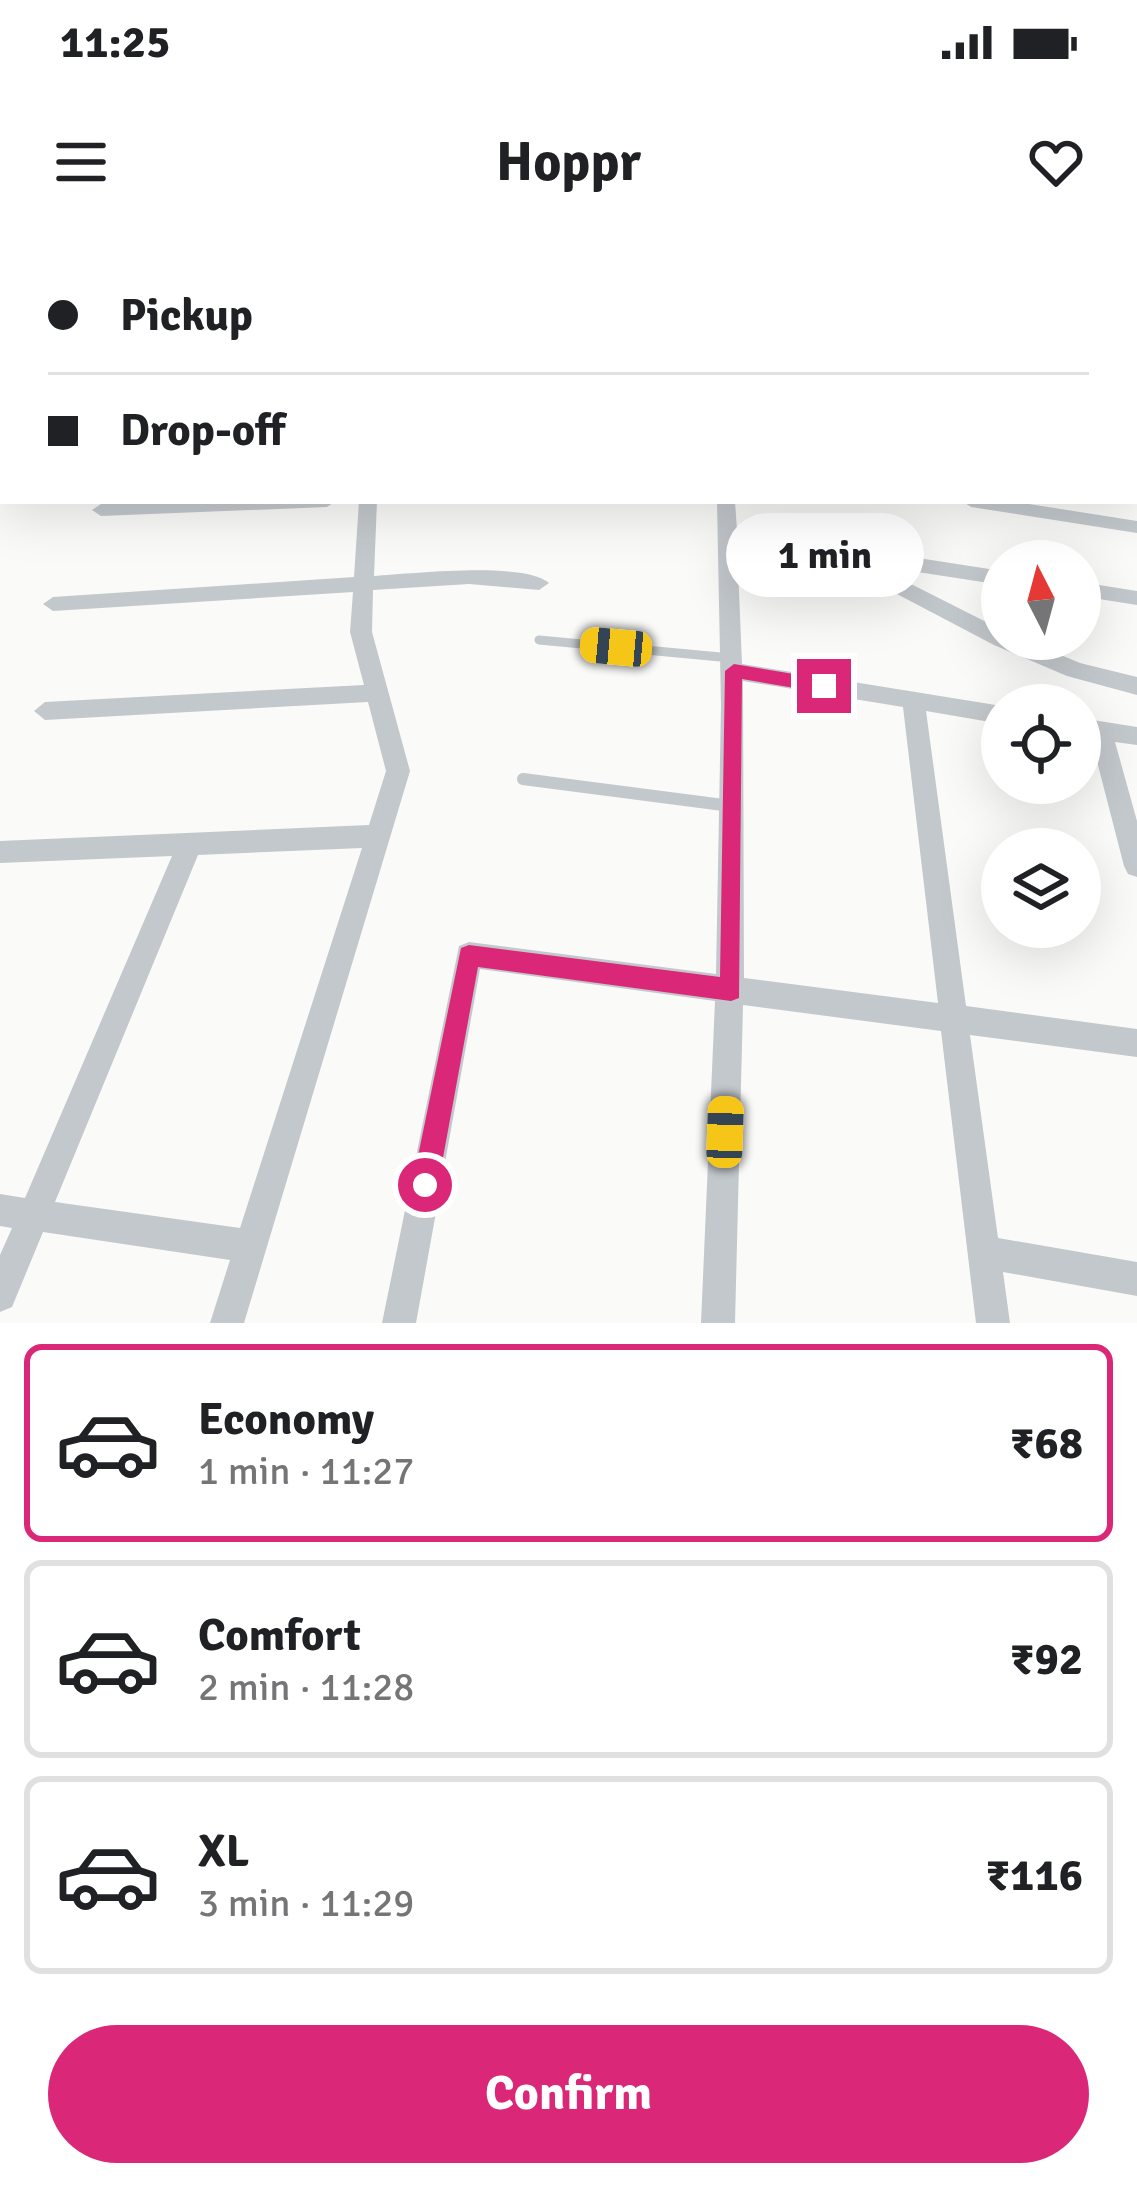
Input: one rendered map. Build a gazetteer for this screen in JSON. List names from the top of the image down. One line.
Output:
{"north":"top","page":{"status":"11:25","header":"Hoppr","banner":["Pickup","Drop-off"],"bubble":"1 min","list":[{"name":"Economy","note":"1 min · 11:27","value":"₹68"},{"name":"Comfort","note":"2 min · 11:28","value":"₹92"},{"name":"XL","note":"3 min · 11:29","value":"₹116"}],"buttons":"Confirm"}}
